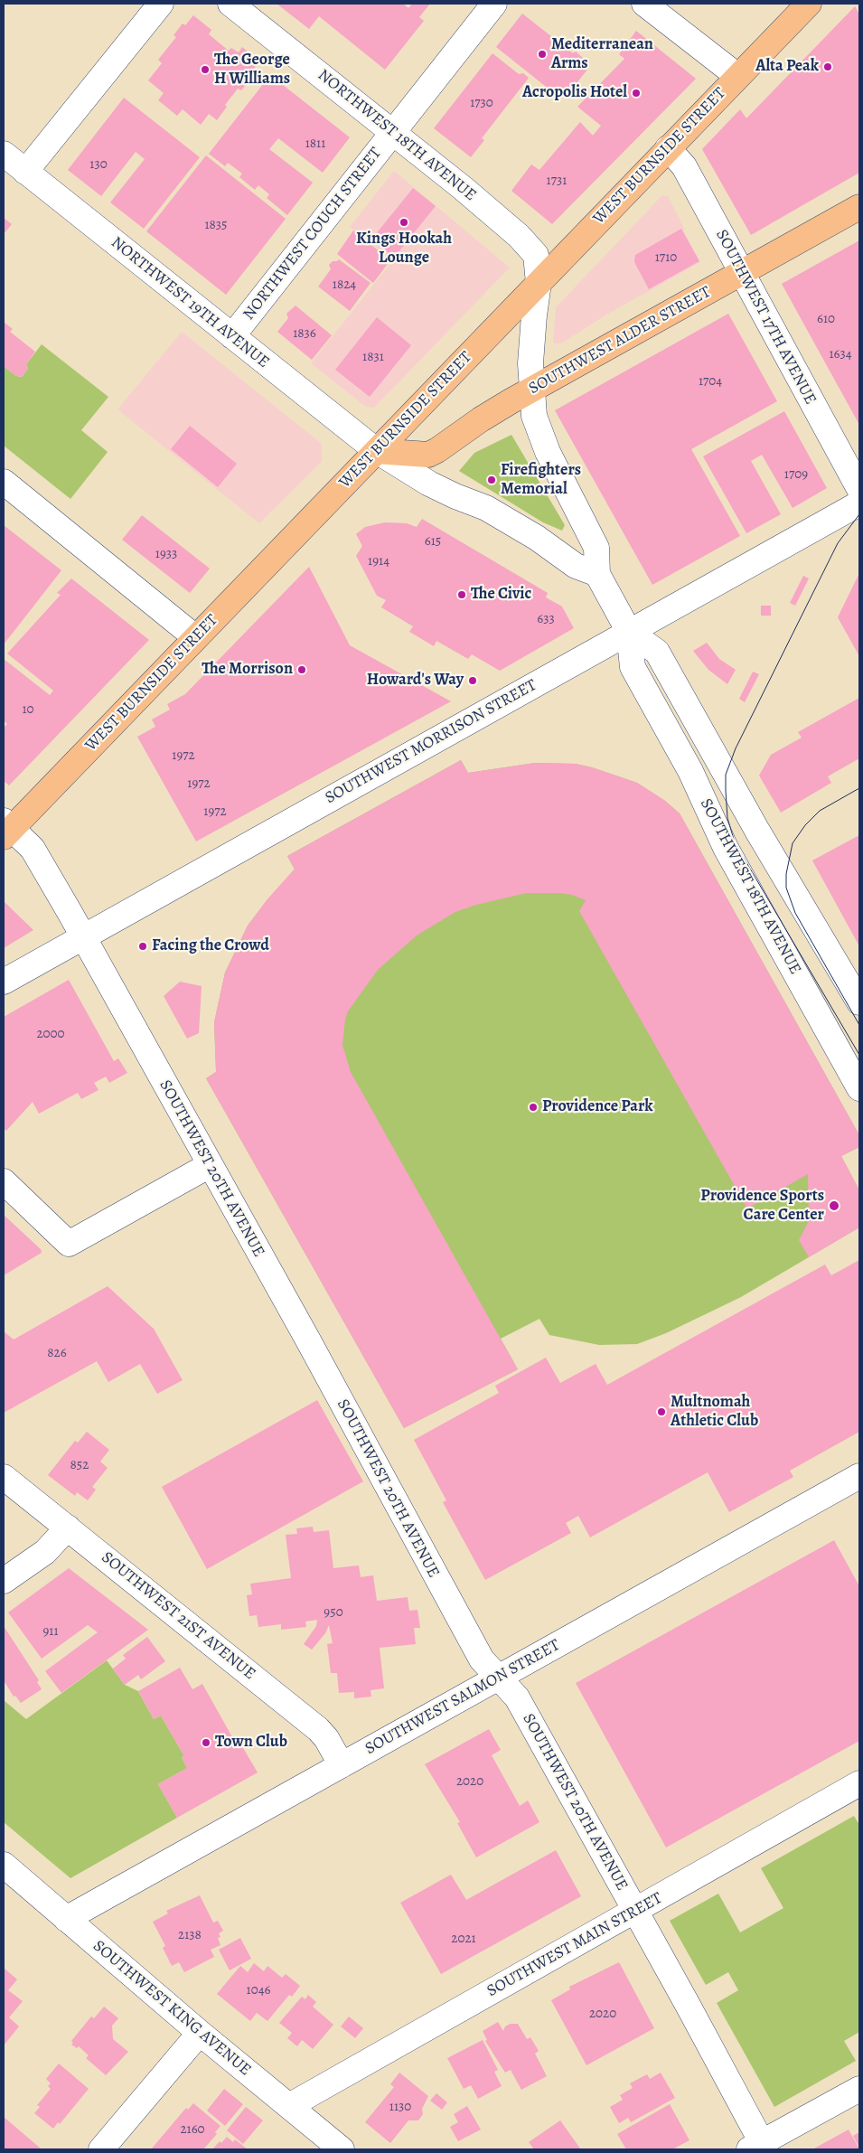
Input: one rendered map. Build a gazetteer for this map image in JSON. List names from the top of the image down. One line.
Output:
{"streets":{"main road":["WEST BURNSIDE STREET","SOUTHWEST ALDER STREET"],"street":["NORTHWEST 18TH AVENUE","NORTHWEST COUCH STREET","NORTHWEST 19TH AVENUE","SOUTHWEST 17TH AVENUE","SOUTHWEST MORRISON STREET","SOUTHWEST 18TH AVENUE","SOUTHWEST 20TH AVENUE","SOUTHWEST 21ST AVENUE","SOUTHWEST SALMON STREET","SOUTHWEST MAIN STREET","SOUTHWEST KING AVENUE"]},"crossings":[["NORTHWEST 18TH AVENUE","WEST BURNSIDE STREET"],["NORTHWEST 18TH AVENUE","NORTHWEST COUCH STREET"],["NORTHWEST 18TH AVENUE","SOUTHWEST 18TH AVENUE"],["WEST BURNSIDE STREET","NORTHWEST 19TH AVENUE"],["WEST BURNSIDE STREET","SOUTHWEST 17TH AVENUE"],["WEST BURNSIDE STREET","SOUTHWEST ALDER STREET"],["WEST BURNSIDE STREET","SOUTHWEST 18TH AVENUE"],["WEST BURNSIDE STREET","SOUTHWEST 20TH AVENUE"],["NORTHWEST COUCH STREET","NORTHWEST 19TH AVENUE"],["NORTHWEST 19TH AVENUE","SOUTHWEST ALDER STREET"],["NORTHWEST 19TH AVENUE","SOUTHWEST 18TH AVENUE"],["SOUTHWEST 17TH AVENUE","SOUTHWEST ALDER STREET"],["SOUTHWEST ALDER STREET","SOUTHWEST 18TH AVENUE"],["SOUTHWEST MORRISON STREET","SOUTHWEST 18TH AVENUE"],["SOUTHWEST MORRISON STREET","SOUTHWEST 20TH AVENUE"],["SOUTHWEST 20TH AVENUE","SOUTHWEST SALMON STREET"],["SOUTHWEST 20TH AVENUE","SOUTHWEST MAIN STREET"],["SOUTHWEST 21ST AVENUE","SOUTHWEST SALMON STREET"],["SOUTHWEST SALMON STREET","SOUTHWEST KING AVENUE"],["SOUTHWEST MAIN STREET","SOUTHWEST KING AVENUE"]],"places":["Mediterranean Arms","Alta Peak","The George H Williams","Acropolis Hotel","Kings Hookah Lounge","Firefighters Memorial","The Civic","The Morrison","Howard's Way","Facing the Crowd","Providence Park","Providence Sports Care Center","Multnomah Athletic Club","Town Club"],"house_numbers":["1730","1811","130","1731","1835","1710","1824","610","1836","1634","1831","1704","1709","615","1933","1914","633","10","1972","1972","1972","2000","826","852","950","911","2020","2138","2021","1046","2020","1130","2160"]}
